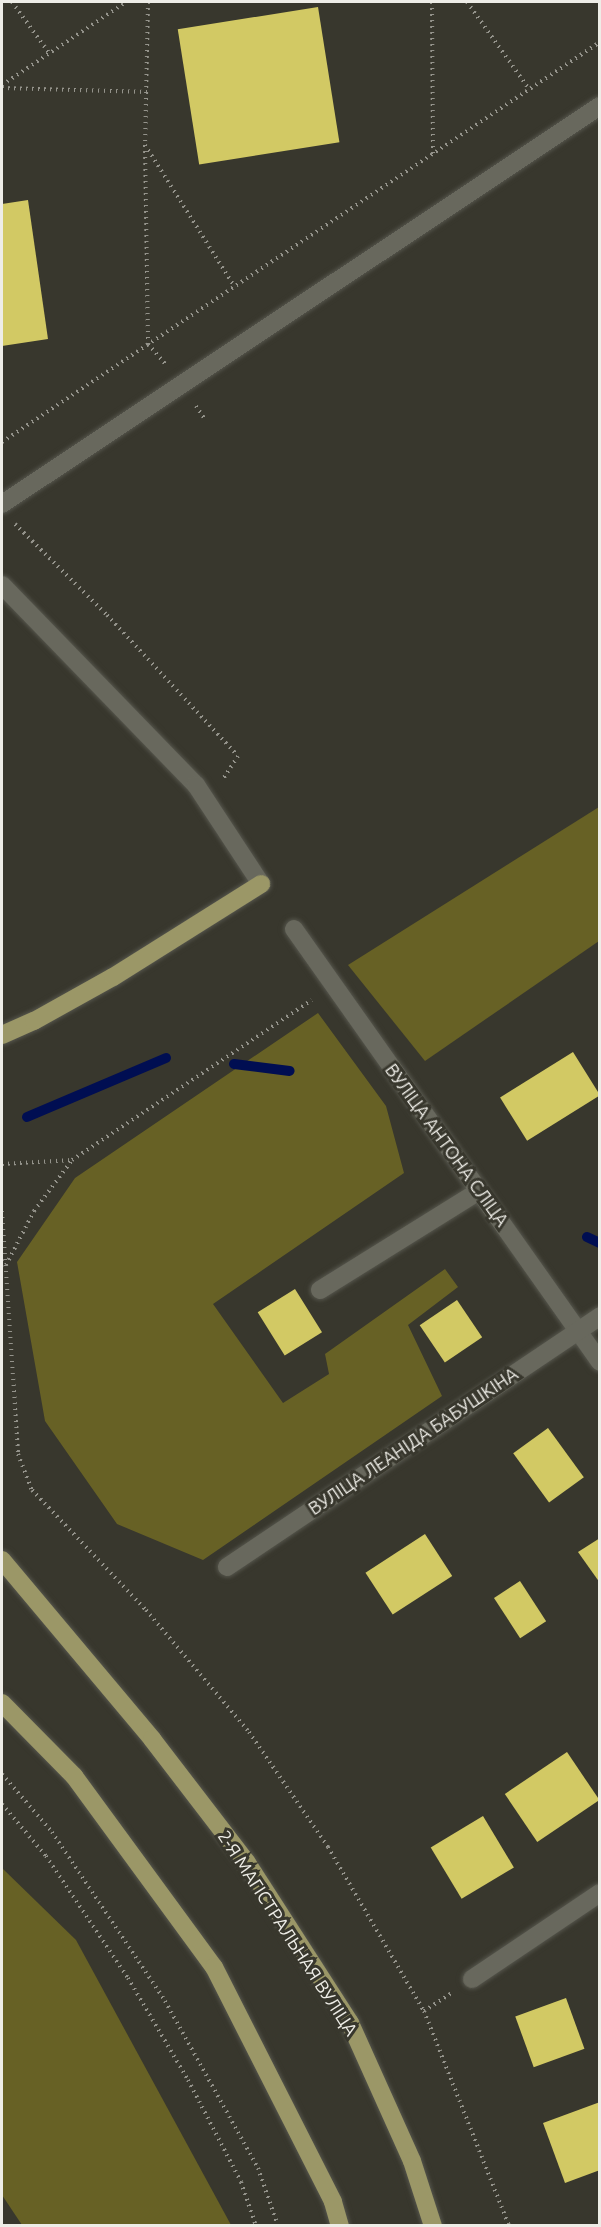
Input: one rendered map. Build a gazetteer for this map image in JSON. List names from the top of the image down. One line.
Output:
{"streets":{"main road":["2-Я МАГІСТРАЛЬНАЯ ВУЛІЦА"],"street":["ВУЛІЦА АНТОНА СЛІЦА","ВУЛІЦА ЛЕАНІДА БАБУШКІНА"]},"crossings":[["ВУЛІЦА АНТОНА СЛІЦА","ВУЛІЦА ЛЕАНІДА БАБУШКІНА"]]}
